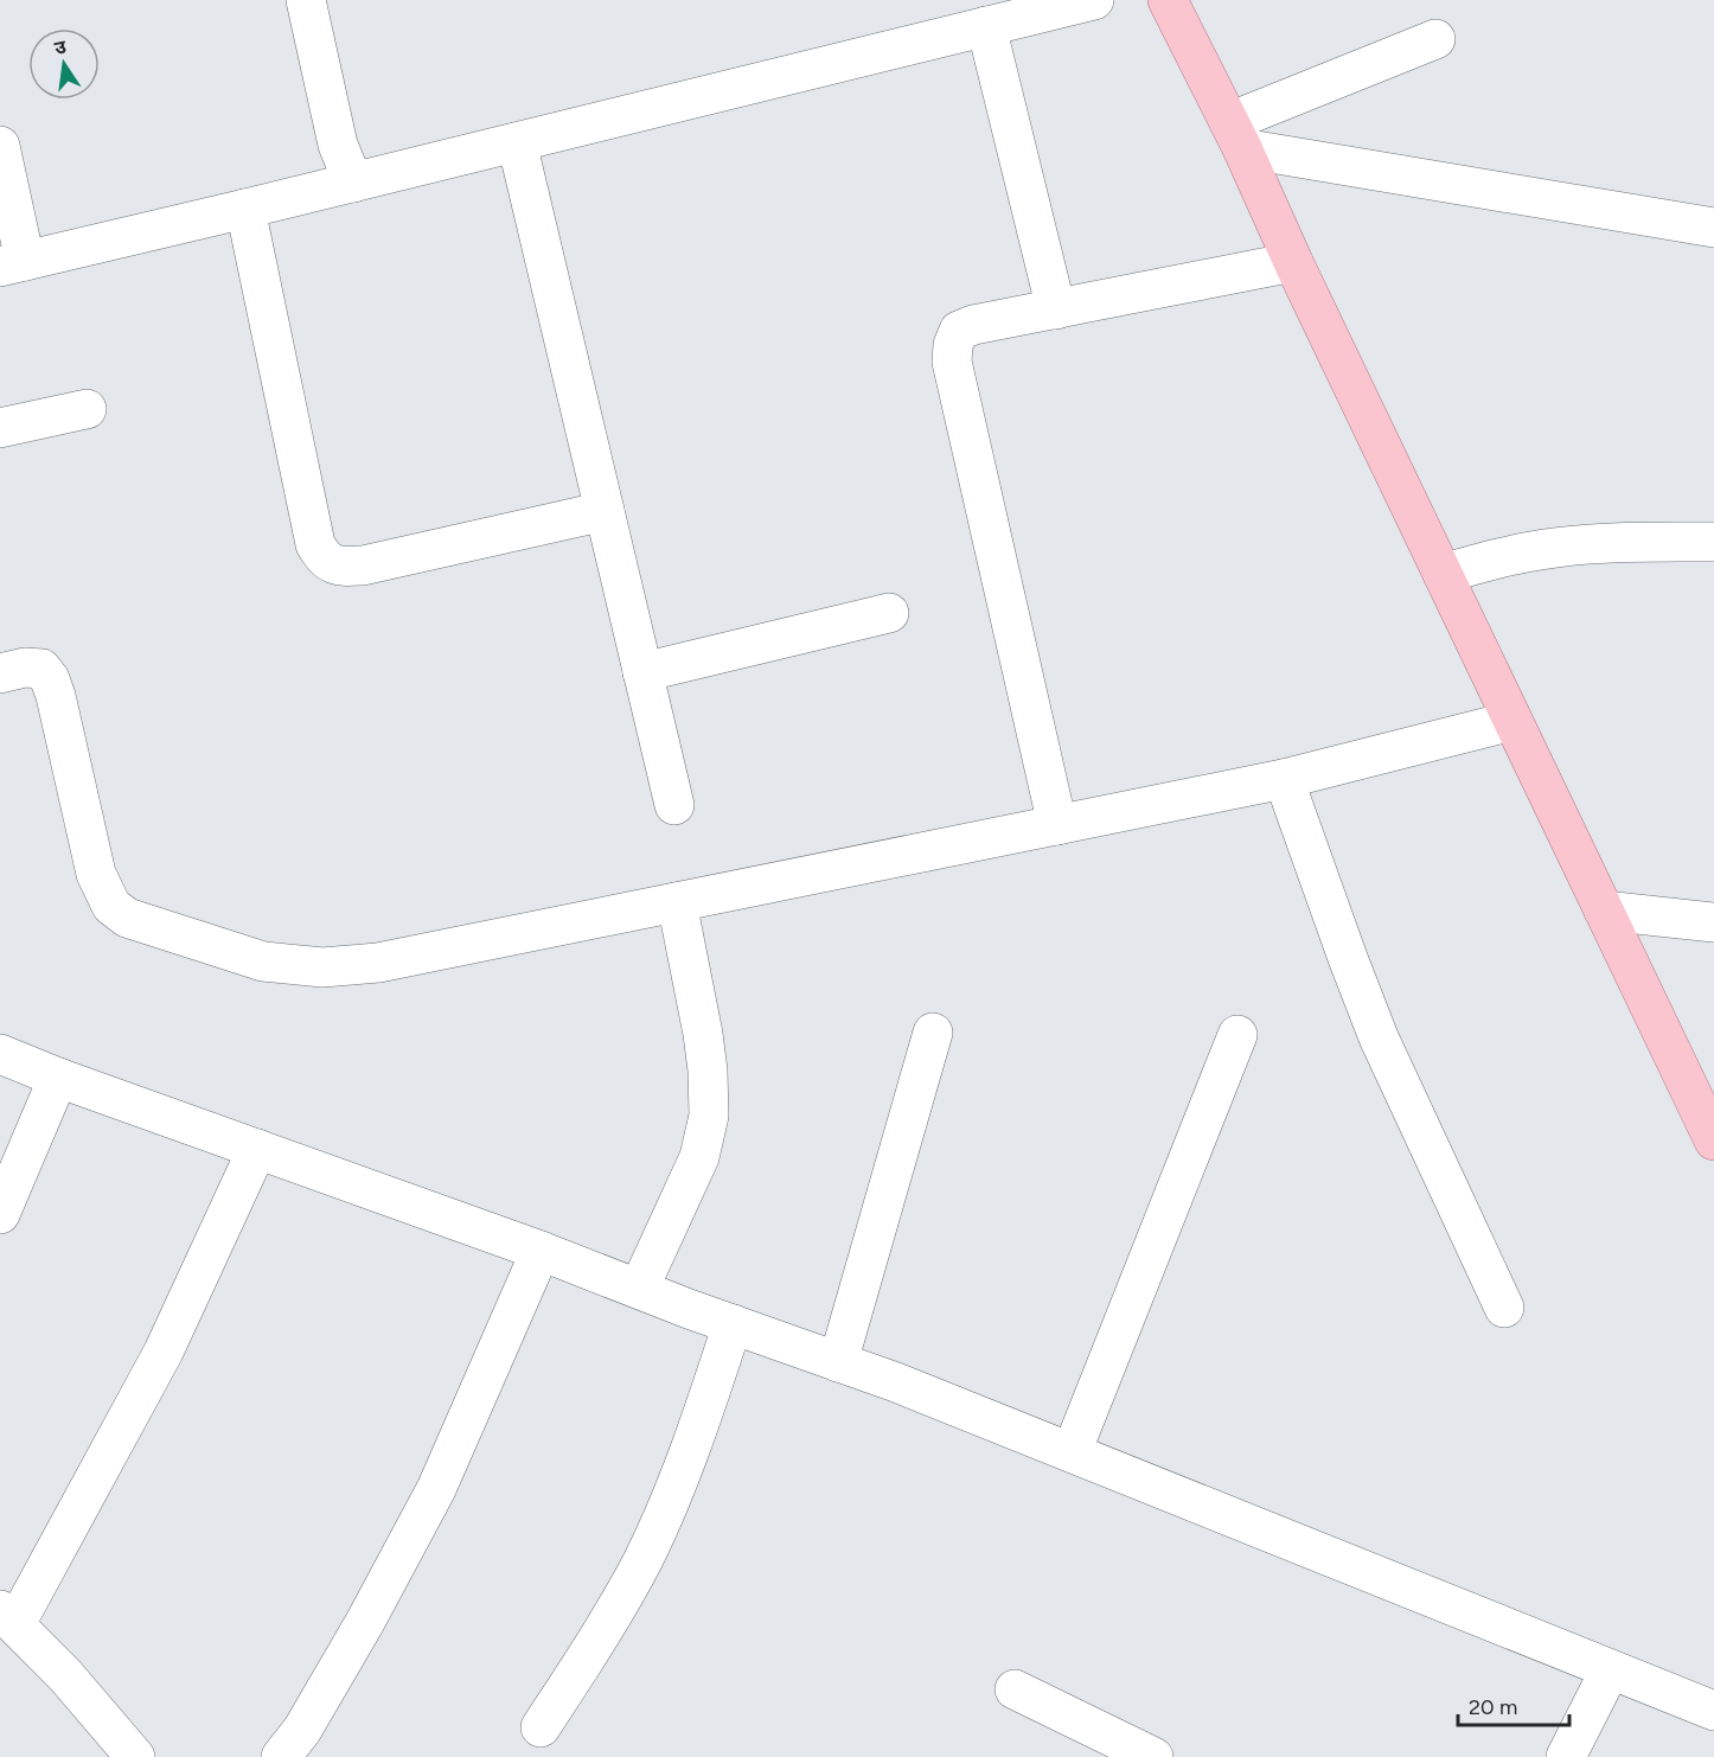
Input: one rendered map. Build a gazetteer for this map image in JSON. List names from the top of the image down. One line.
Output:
{"scale_bar":"20 m","north":"top"}
